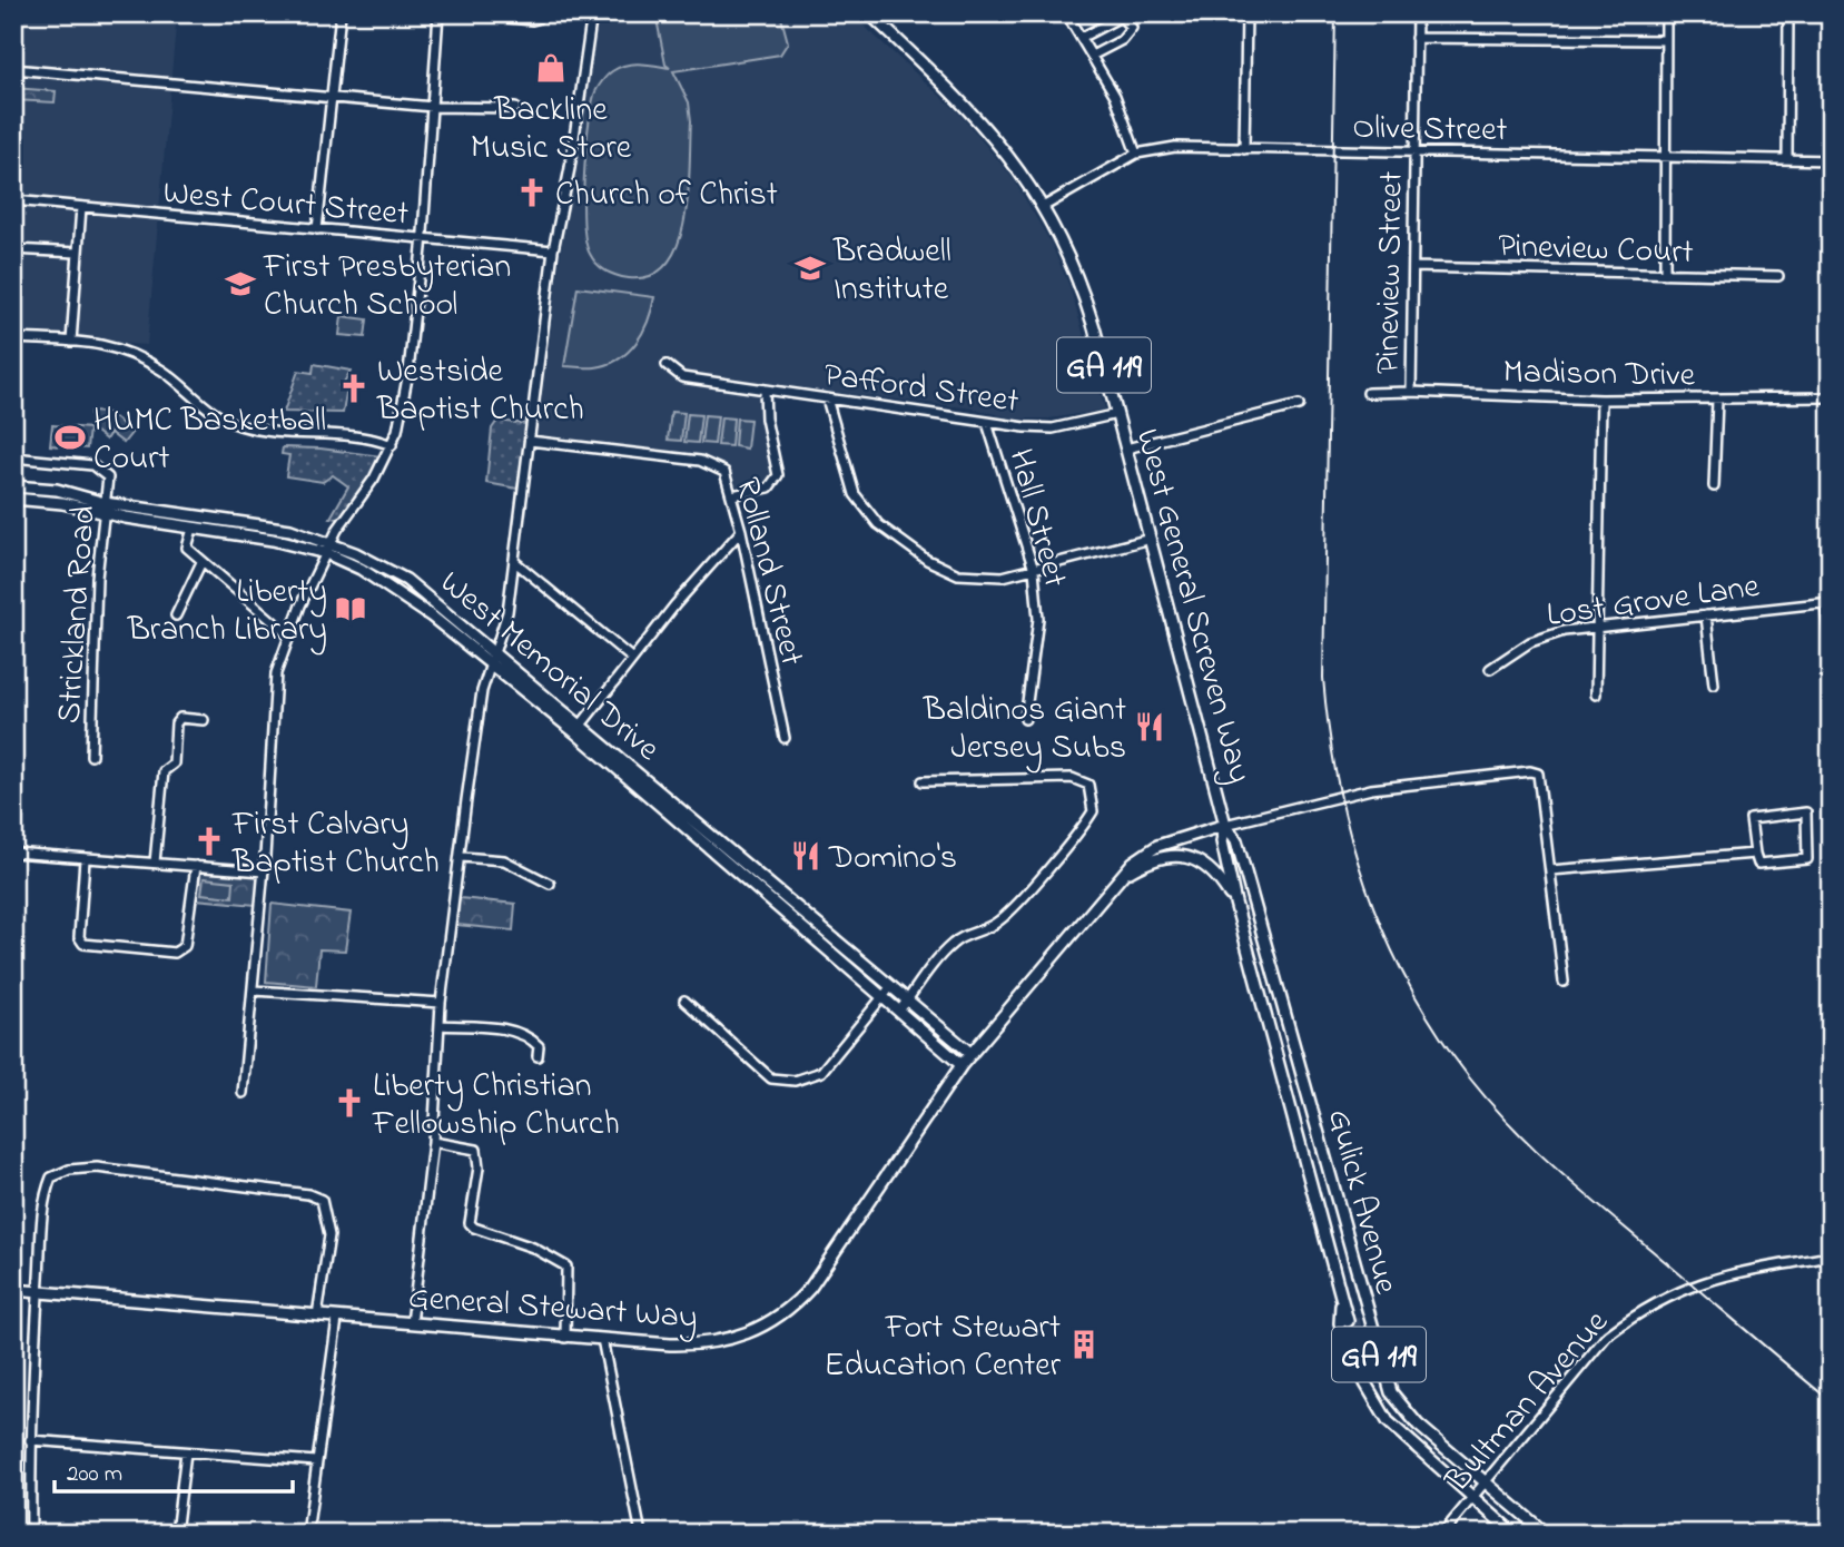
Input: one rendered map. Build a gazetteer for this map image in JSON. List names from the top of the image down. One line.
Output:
{"streets":{"main road":["GA 119","West General Screven Way","West Memorial Drive","Gulick Avenue","General Stewart Way"],"street":["Olive Street","West Court Street","Pineview Court","Pineview Street","Madison Drive","Pafford Street","Hall Street","Rolland Street","Lost Grove Lane","Strickland Road","Bultman Avenue"]},"crossings":[["Olive Street","Pineview Street"],["Olive Street","West General Screven Way"],["Pineview Court","Pineview Street"],["Pineview Street","Madison Drive"],["GA 119","West General Screven Way"],["GA 119","Gulick Avenue"],["GA 119","General Stewart Way"],["GA 119","Bultman Avenue"],["Pafford Street","Hall Street"],["Pafford Street","West General Screven Way"],["West General Screven Way","Gulick Avenue"],["West General Screven Way","General Stewart Way"],["Strickland Road","West Memorial Drive"],["West Memorial Drive","General Stewart Way"],["Gulick Avenue","General Stewart Way"],["Gulick Avenue","Bultman Avenue"]],"places":{"shop":["Backline Music Store"],"church":["Church of Christ","Westside Baptist Church","First Calvary Baptist Church","Liberty Christian Fellowship Church"],"school or university":["Bradwell Institute","First Presbyterian Church School"],"sports":["HUMC Basketball Court"],"library":["Liberty Branch Library"],"restaurant":["Baldinos Giant Jersey Subs","Domino's"],"building":["Fort Stewart Education Center"]},"scale_bar":"200 m"}
